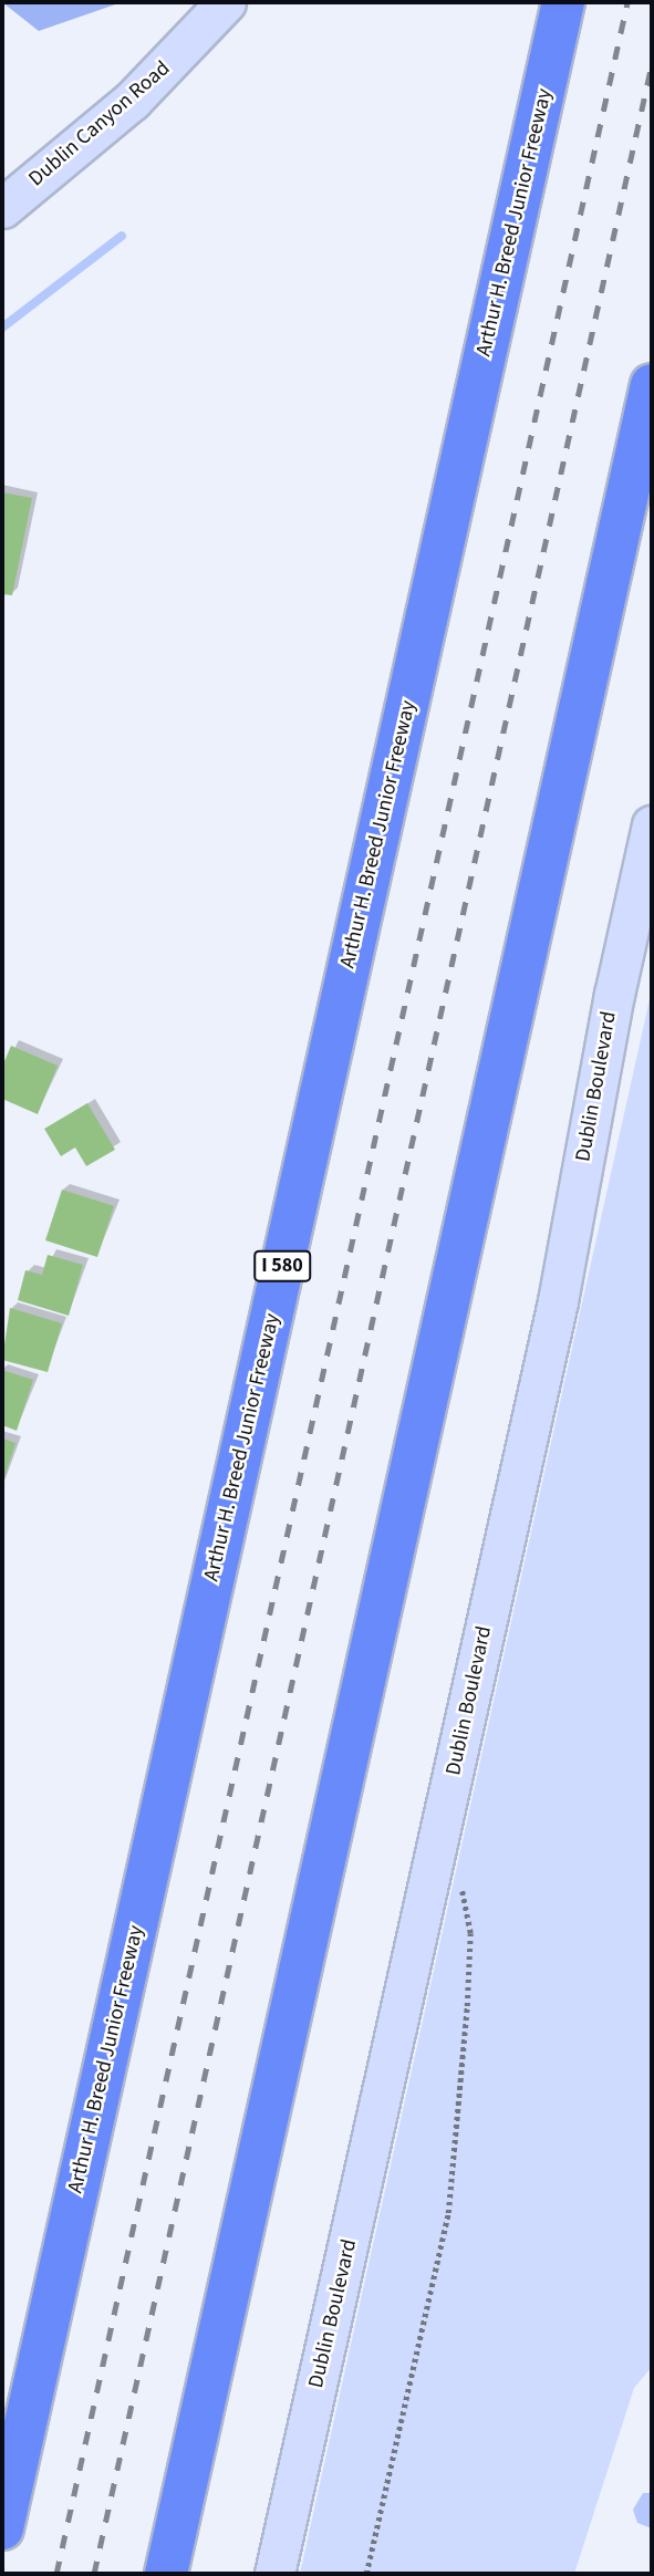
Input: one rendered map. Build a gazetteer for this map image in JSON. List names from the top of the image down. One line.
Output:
{"streets":{"highway":["Arthur H. Breed Junior Freeway","I 580"],"street":["Dublin Canyon Road","Dublin Boulevard"]}}
